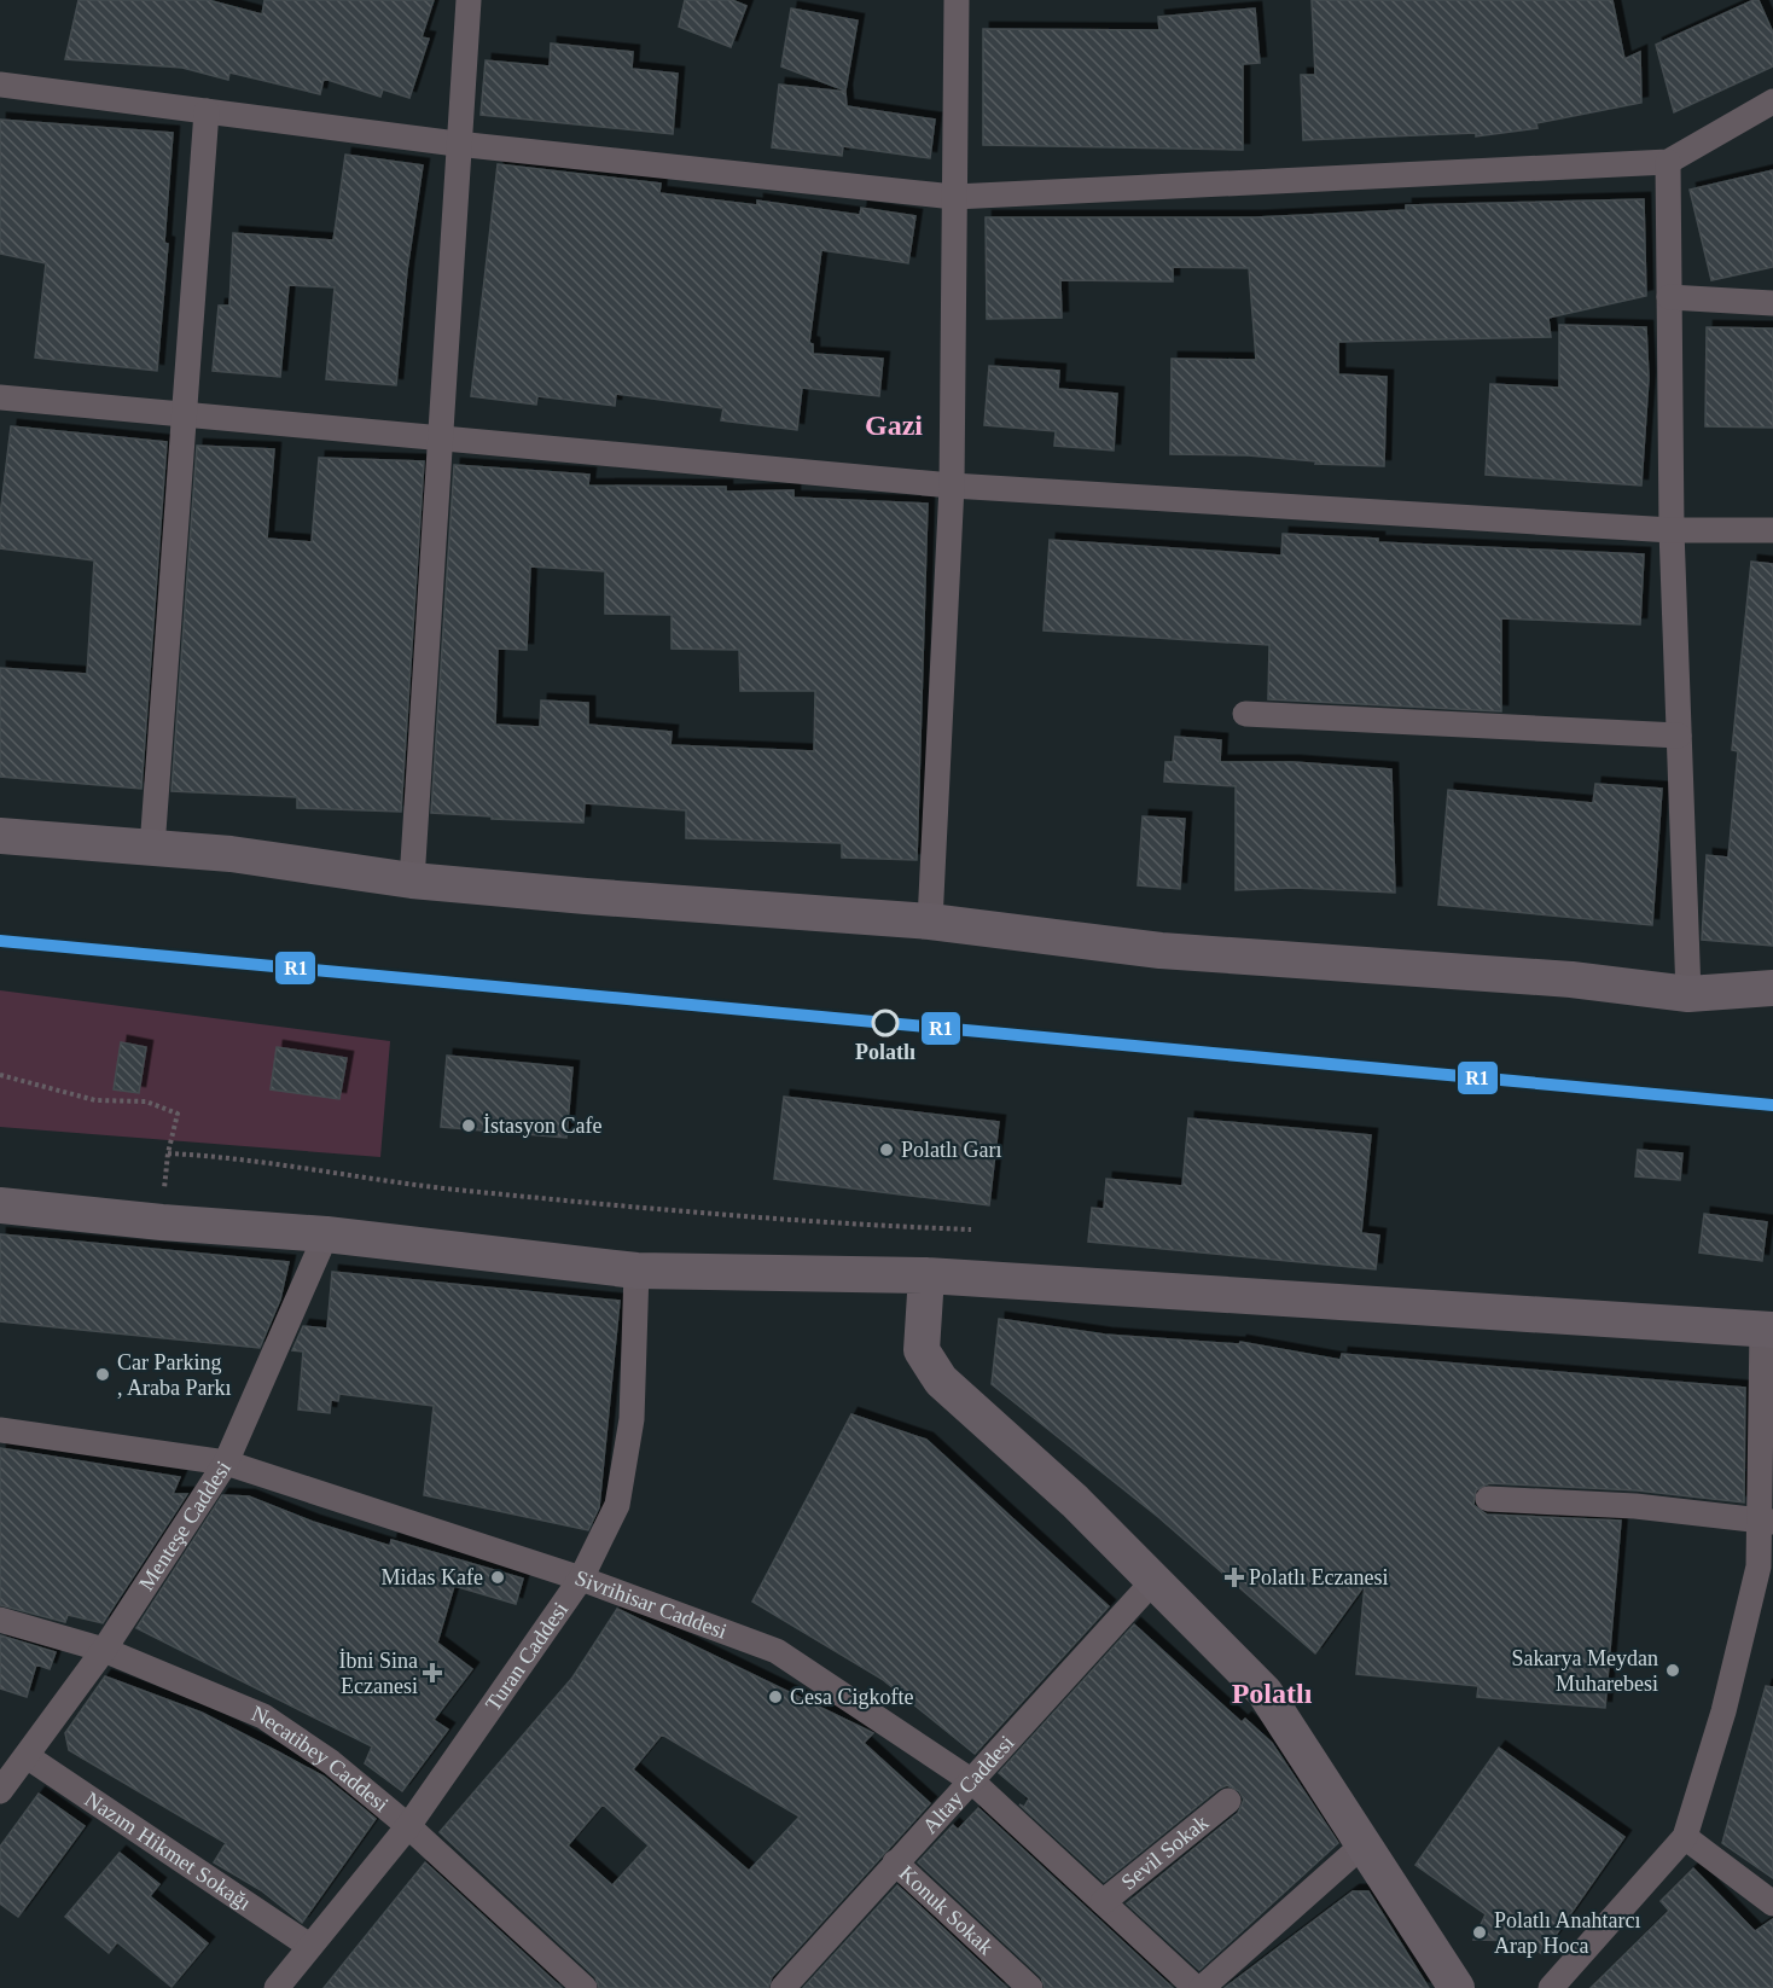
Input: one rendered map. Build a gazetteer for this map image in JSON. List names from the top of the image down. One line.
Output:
{"streets":{"street":["Menteşe Caddesi","Sivrihisar Caddesi","Turan Caddesi","Necatibey Caddesi","Altay Caddesi","Nazım Hikmet Sokağı","Sevil Sokak","Konuk Sokak"]},"crossings":[["Menteşe Caddesi","Sivrihisar Caddesi"],["Menteşe Caddesi","Necatibey Caddesi"],["Menteşe Caddesi","Nazım Hikmet Sokağı"],["Sivrihisar Caddesi","Turan Caddesi"],["Sivrihisar Caddesi","Altay Caddesi"],["Sivrihisar Caddesi","Sevil Sokak"],["Turan Caddesi","Necatibey Caddesi"],["Turan Caddesi","Nazım Hikmet Sokağı"],["Altay Caddesi","Konuk Sokak"]],"districts":["Gazi","Polatlı"],"places":{"other":["Polatlı","İstasyon Cafe","Polatlı Garı","Car Parking , Araba Parkı","Midas Kafe","Sakarya Meydan Muharebesi","Cesa Cigkofte","Polatlı Anahtarcı Arap Hoca"],"health":["Polatlı Eczanesi","İbni Sina Eczanesi"]},"lines":["transit line R1"]}
